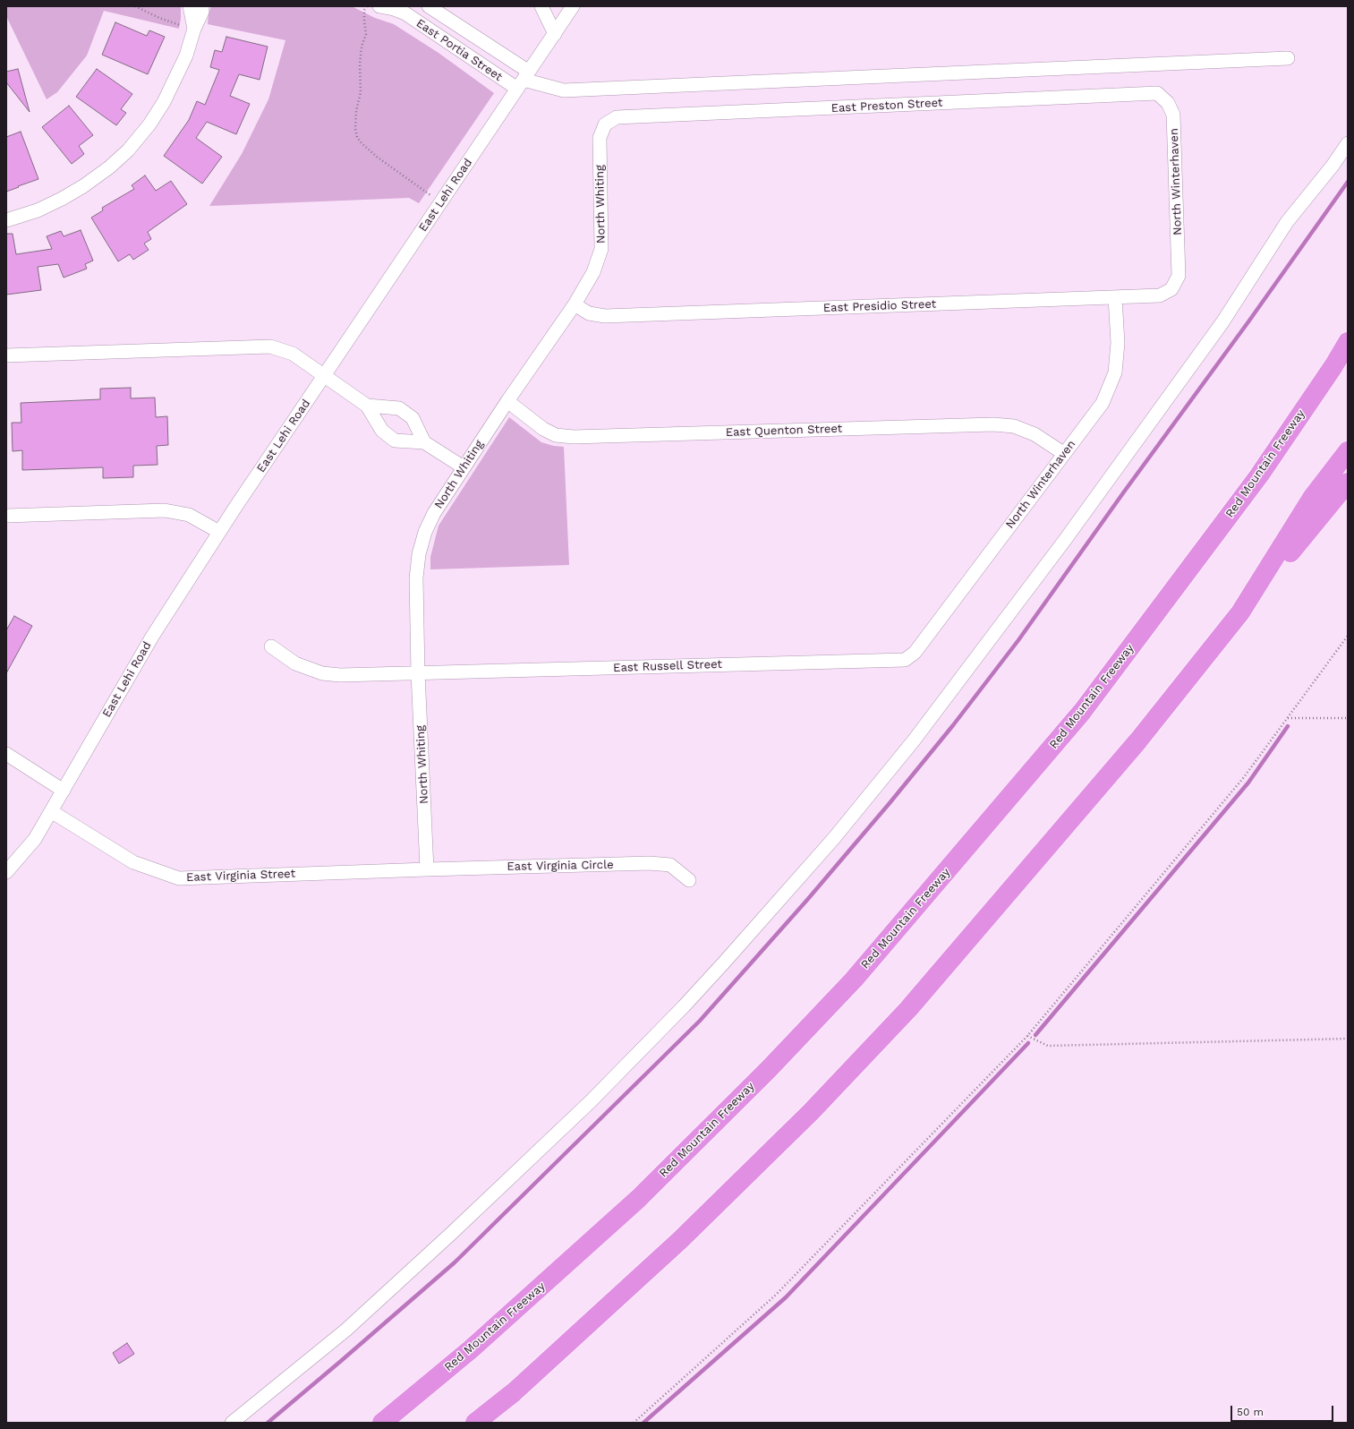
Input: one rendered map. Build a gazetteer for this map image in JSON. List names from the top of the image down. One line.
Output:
{"streets":{"highway":["Red Mountain Freeway"],"street":["East Portia Street","East Preston Street","North Winterhaven","East Lehi Road","North Whiting","East Presidio Street","East Quenton Street","East Russell Street","East Virginia Circle","East Virginia Street"]},"crossings":[["East Portia Street","East Lehi Road"],["East Preston Street","North Winterhaven"],["East Preston Street","North Whiting"],["North Winterhaven","East Presidio Street"],["North Winterhaven","East Quenton Street"],["North Winterhaven","East Russell Street"],["East Lehi Road","East Virginia Street"],["North Whiting","East Presidio Street"],["North Whiting","East Quenton Street"],["North Whiting","East Russell Street"],["North Whiting","East Virginia Circle"],["North Whiting","East Virginia Street"],["East Virginia Circle","East Virginia Street"]],"scale_bar":"50 m"}
